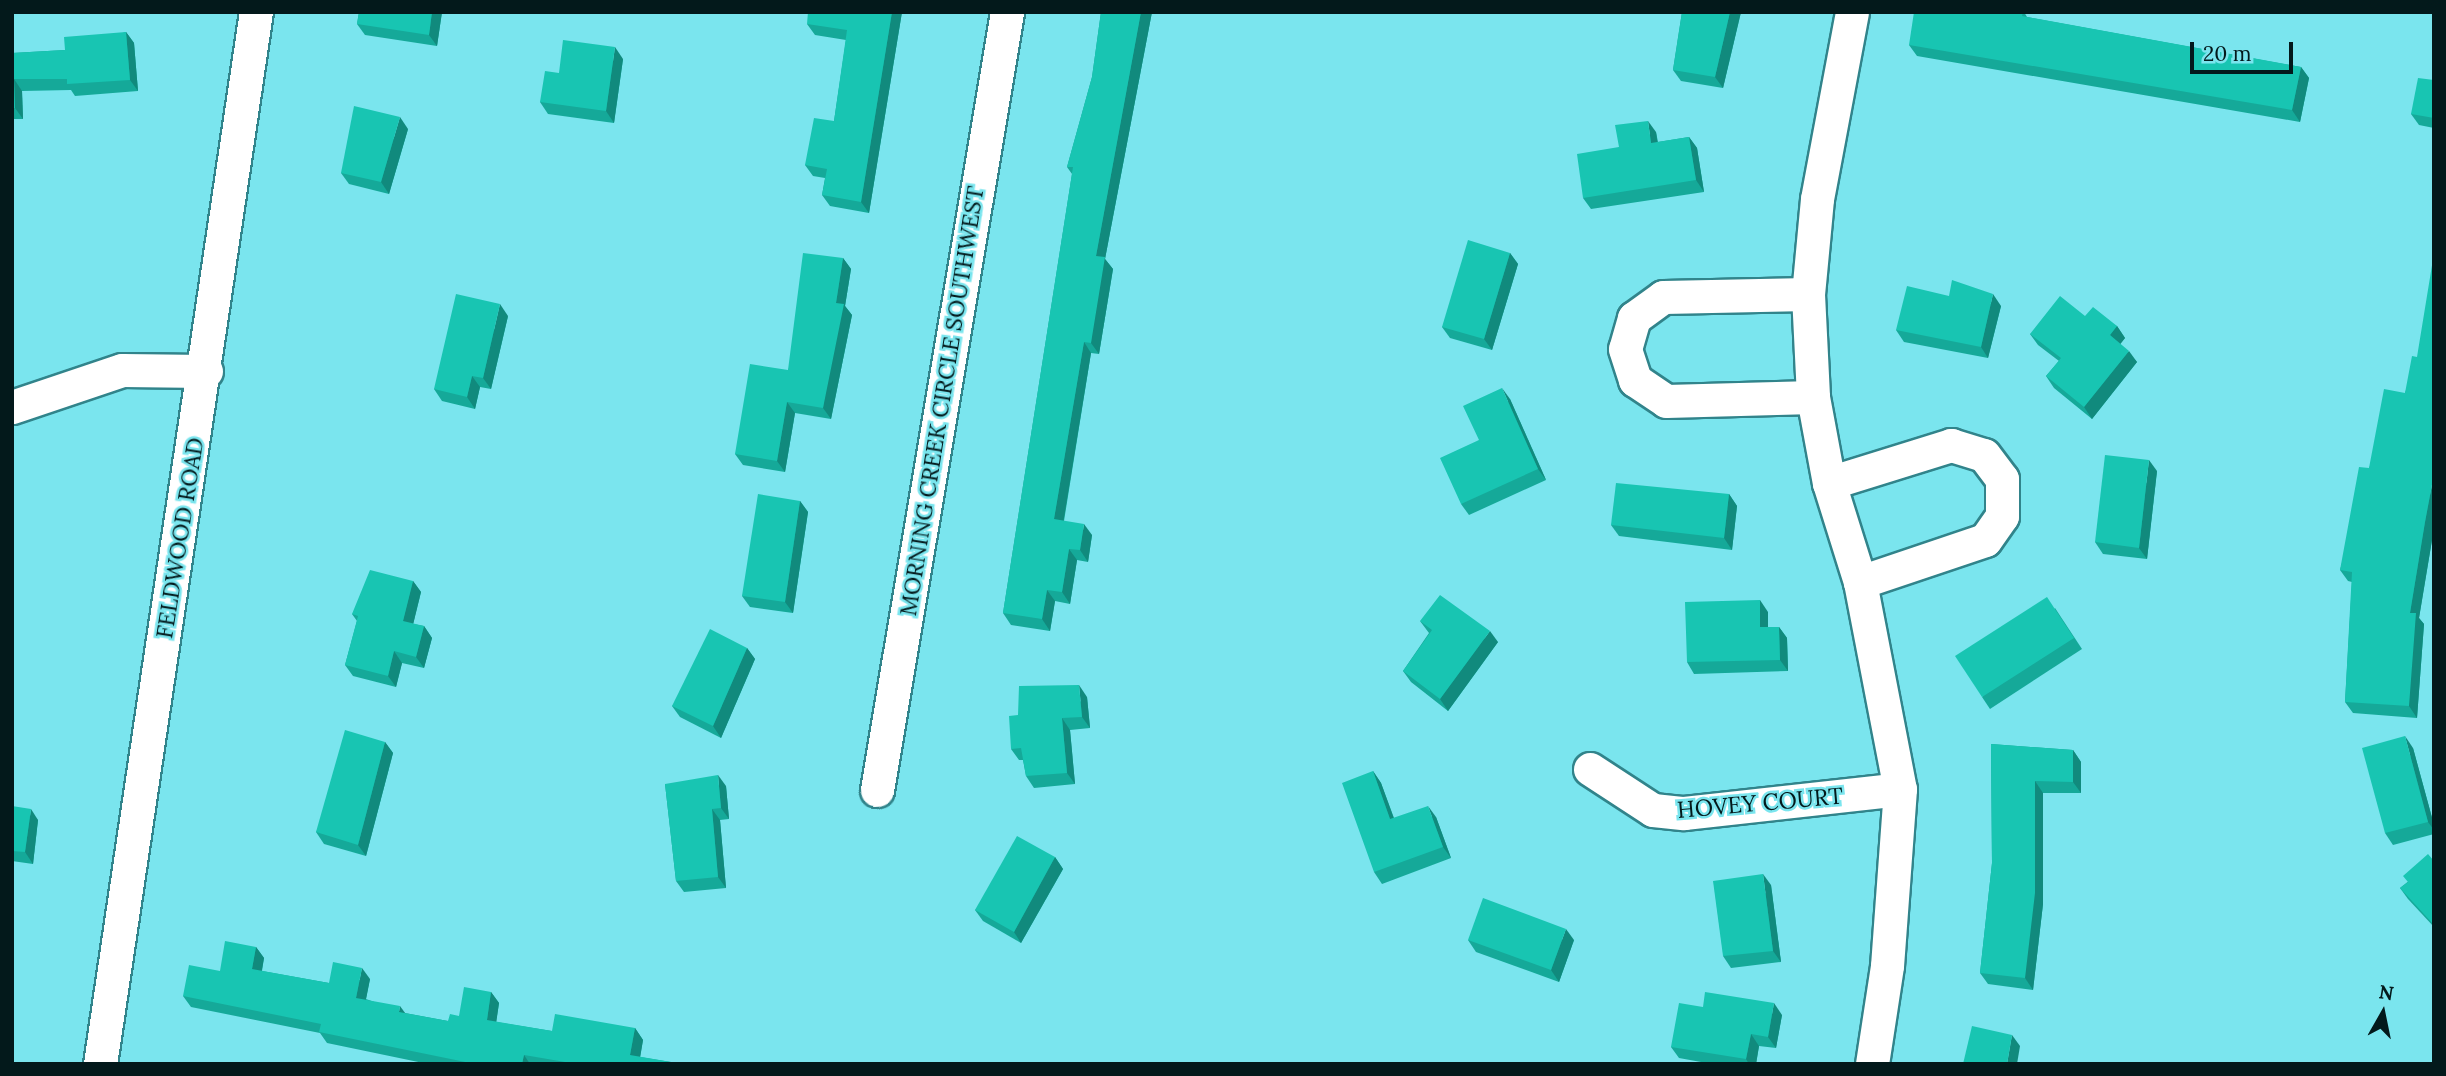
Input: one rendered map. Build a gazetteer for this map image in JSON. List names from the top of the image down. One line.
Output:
{"streets":{"street":["MORNING CREEK CIRCLE SOUTHWEST","FELDWOOD ROAD","HOVEY COURT"]},"scale_bar":"20 m","north":"top"}
